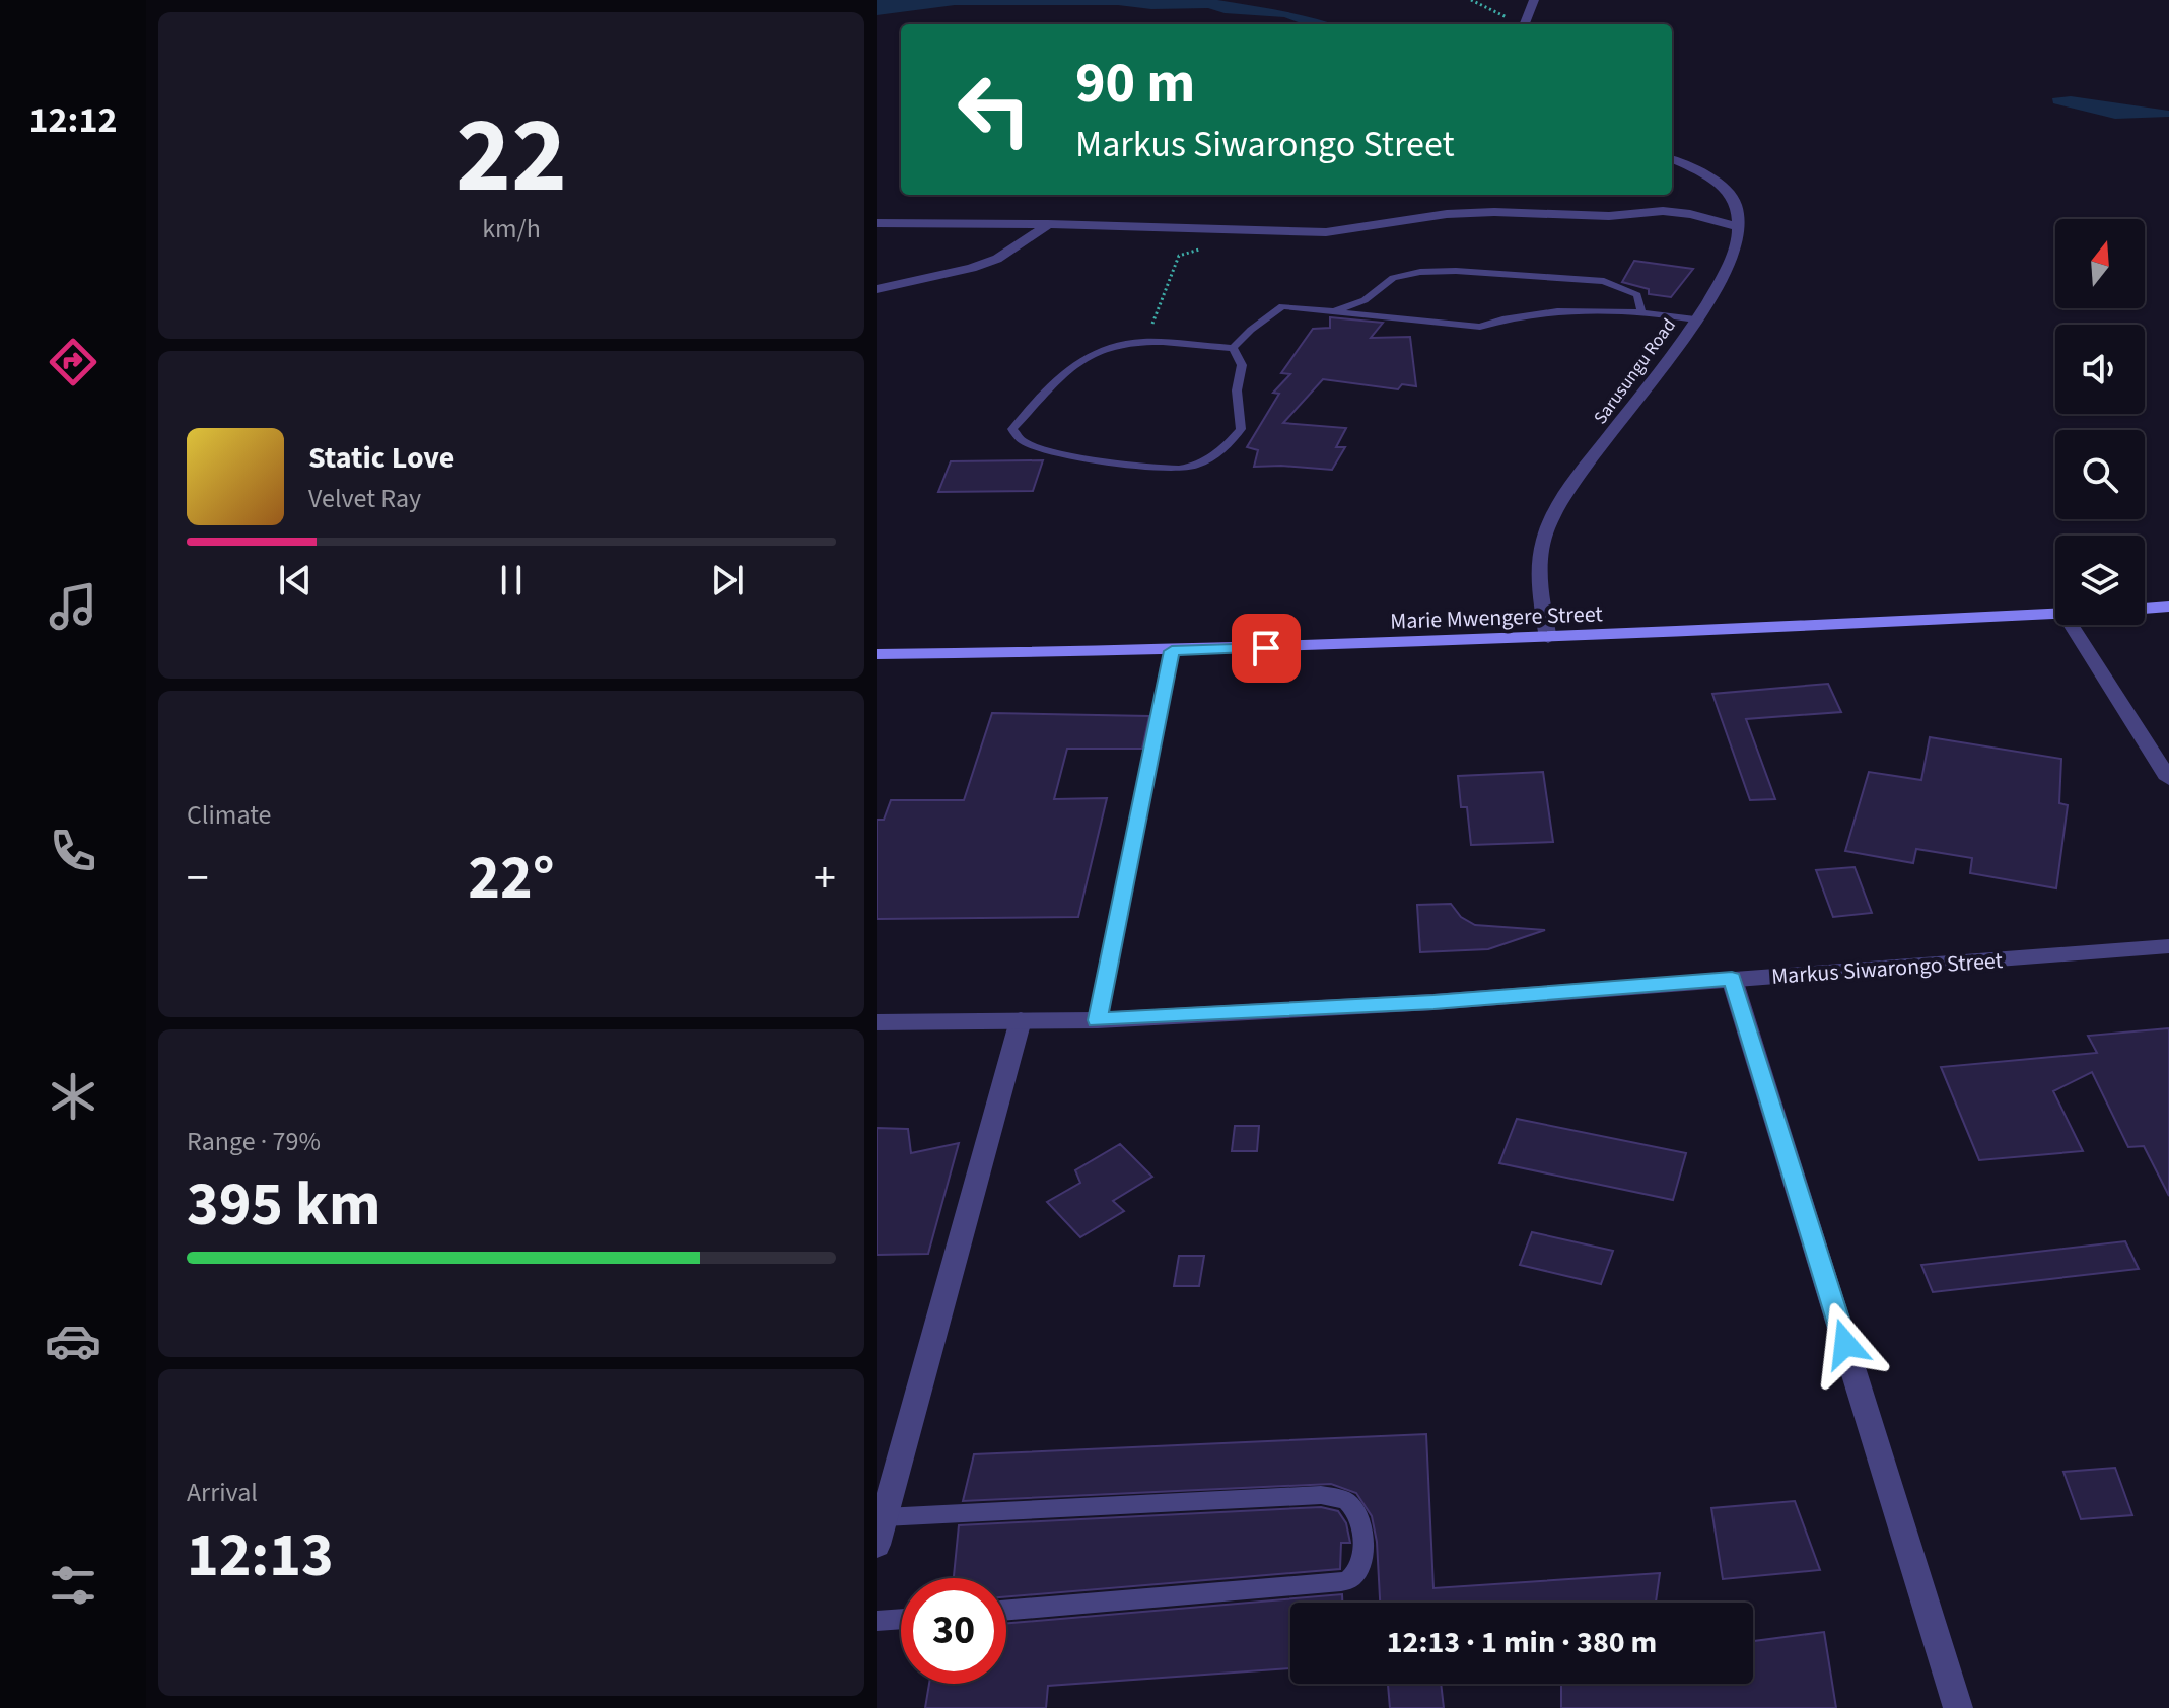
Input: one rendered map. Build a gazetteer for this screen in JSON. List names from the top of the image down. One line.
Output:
{"streets":{"main road":["Marie Mwengere Street"],"street":["Sarusungu Road","Markus Siwarongo Street"]},"crossings":[["Sarusungu Road","Marie Mwengere Street"]],"north":"top","page":{"tabs":"12:12","tile":[["22","km/h"],"Climate",["Range · 79%","395 km"],["Arrival","12:13"]],"turn":["90 m","Markus Siwarongo Street"],"song":["Static Love","Velvet Ray"],"heat":["−","22°","+"],"limit":"30","trip":"12:13 · 1 min · 380 m"}}
